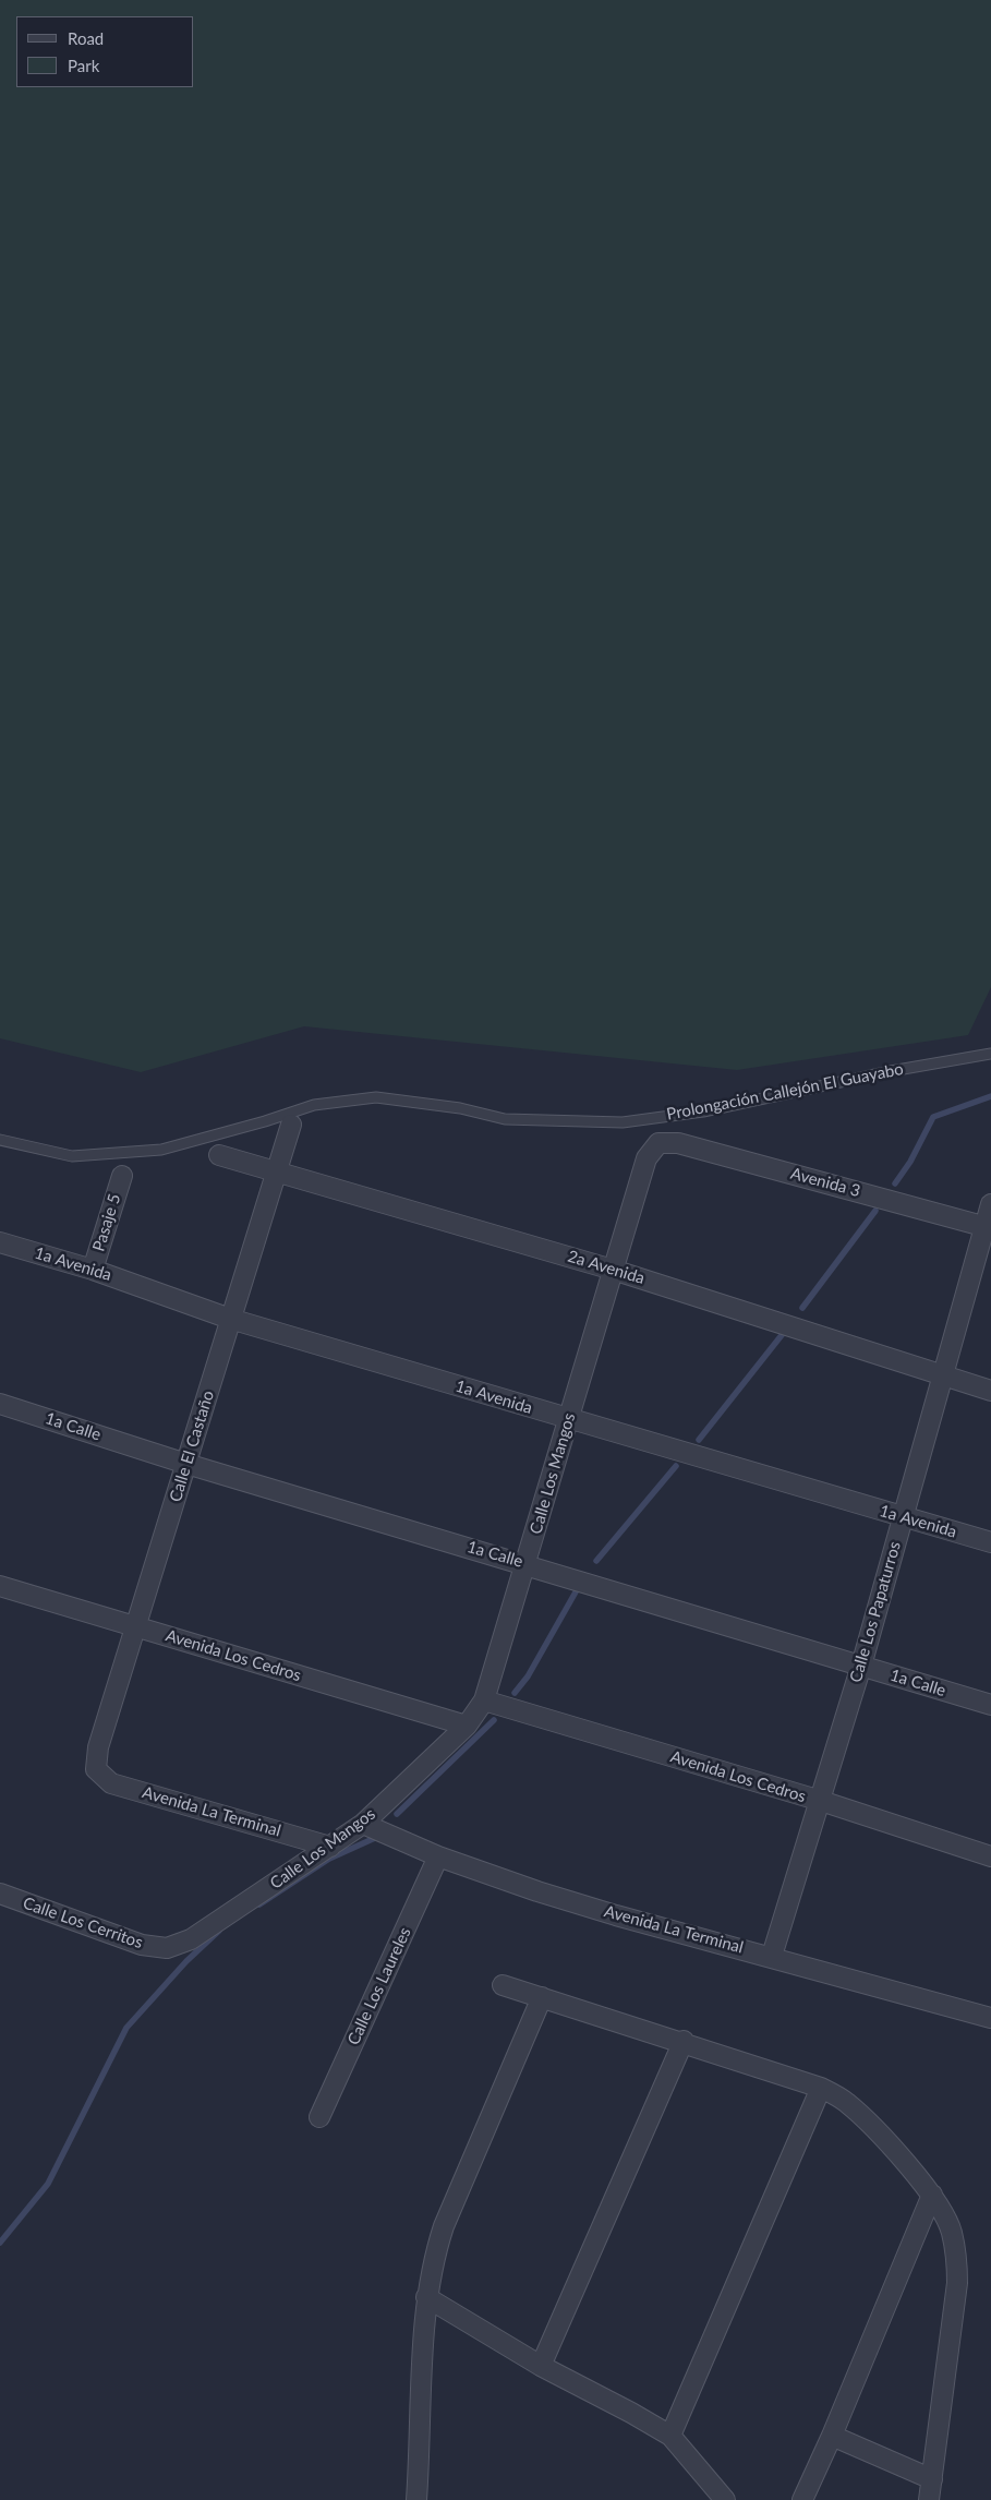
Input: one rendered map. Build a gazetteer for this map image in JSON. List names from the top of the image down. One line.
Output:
{"streets":{"street":["Avenida 3","Pasaje 5","1a Avenida","2a Avenida","1a Calle","Calle El Castaño","Calle Los Mangos","Calle Los Papaturros","Avenida Los Cedros","Avenida La Terminal","Calle Los Cerritos","Calle Los Laureles"],"lane":["Prolongación Callejón El Guayabo"]},"crossings":[["Avenida 3","Calle Los Mangos"],["Avenida 3","Calle Los Papaturros"],["Pasaje 5","1a Avenida"],["1a Avenida","Calle El Castaño"],["1a Avenida","Calle Los Mangos"],["1a Avenida","Calle Los Papaturros"],["2a Avenida","Calle El Castaño"],["2a Avenida","Calle Los Mangos"],["2a Avenida","Calle Los Papaturros"],["1a Calle","Calle El Castaño"],["1a Calle","Calle Los Mangos"],["1a Calle","Calle Los Papaturros"],["Calle El Castaño","Avenida Los Cedros"],["Calle El Castaño","Avenida La Terminal"],["Calle Los Mangos","Avenida Los Cedros"],["Calle Los Mangos","Avenida La Terminal"],["Calle Los Mangos","Calle Los Cerritos"],["Calle Los Papaturros","Avenida Los Cedros"],["Calle Los Papaturros","Avenida La Terminal"],["Avenida La Terminal","Calle Los Laureles"]],"legend":["Road","Park"]}
